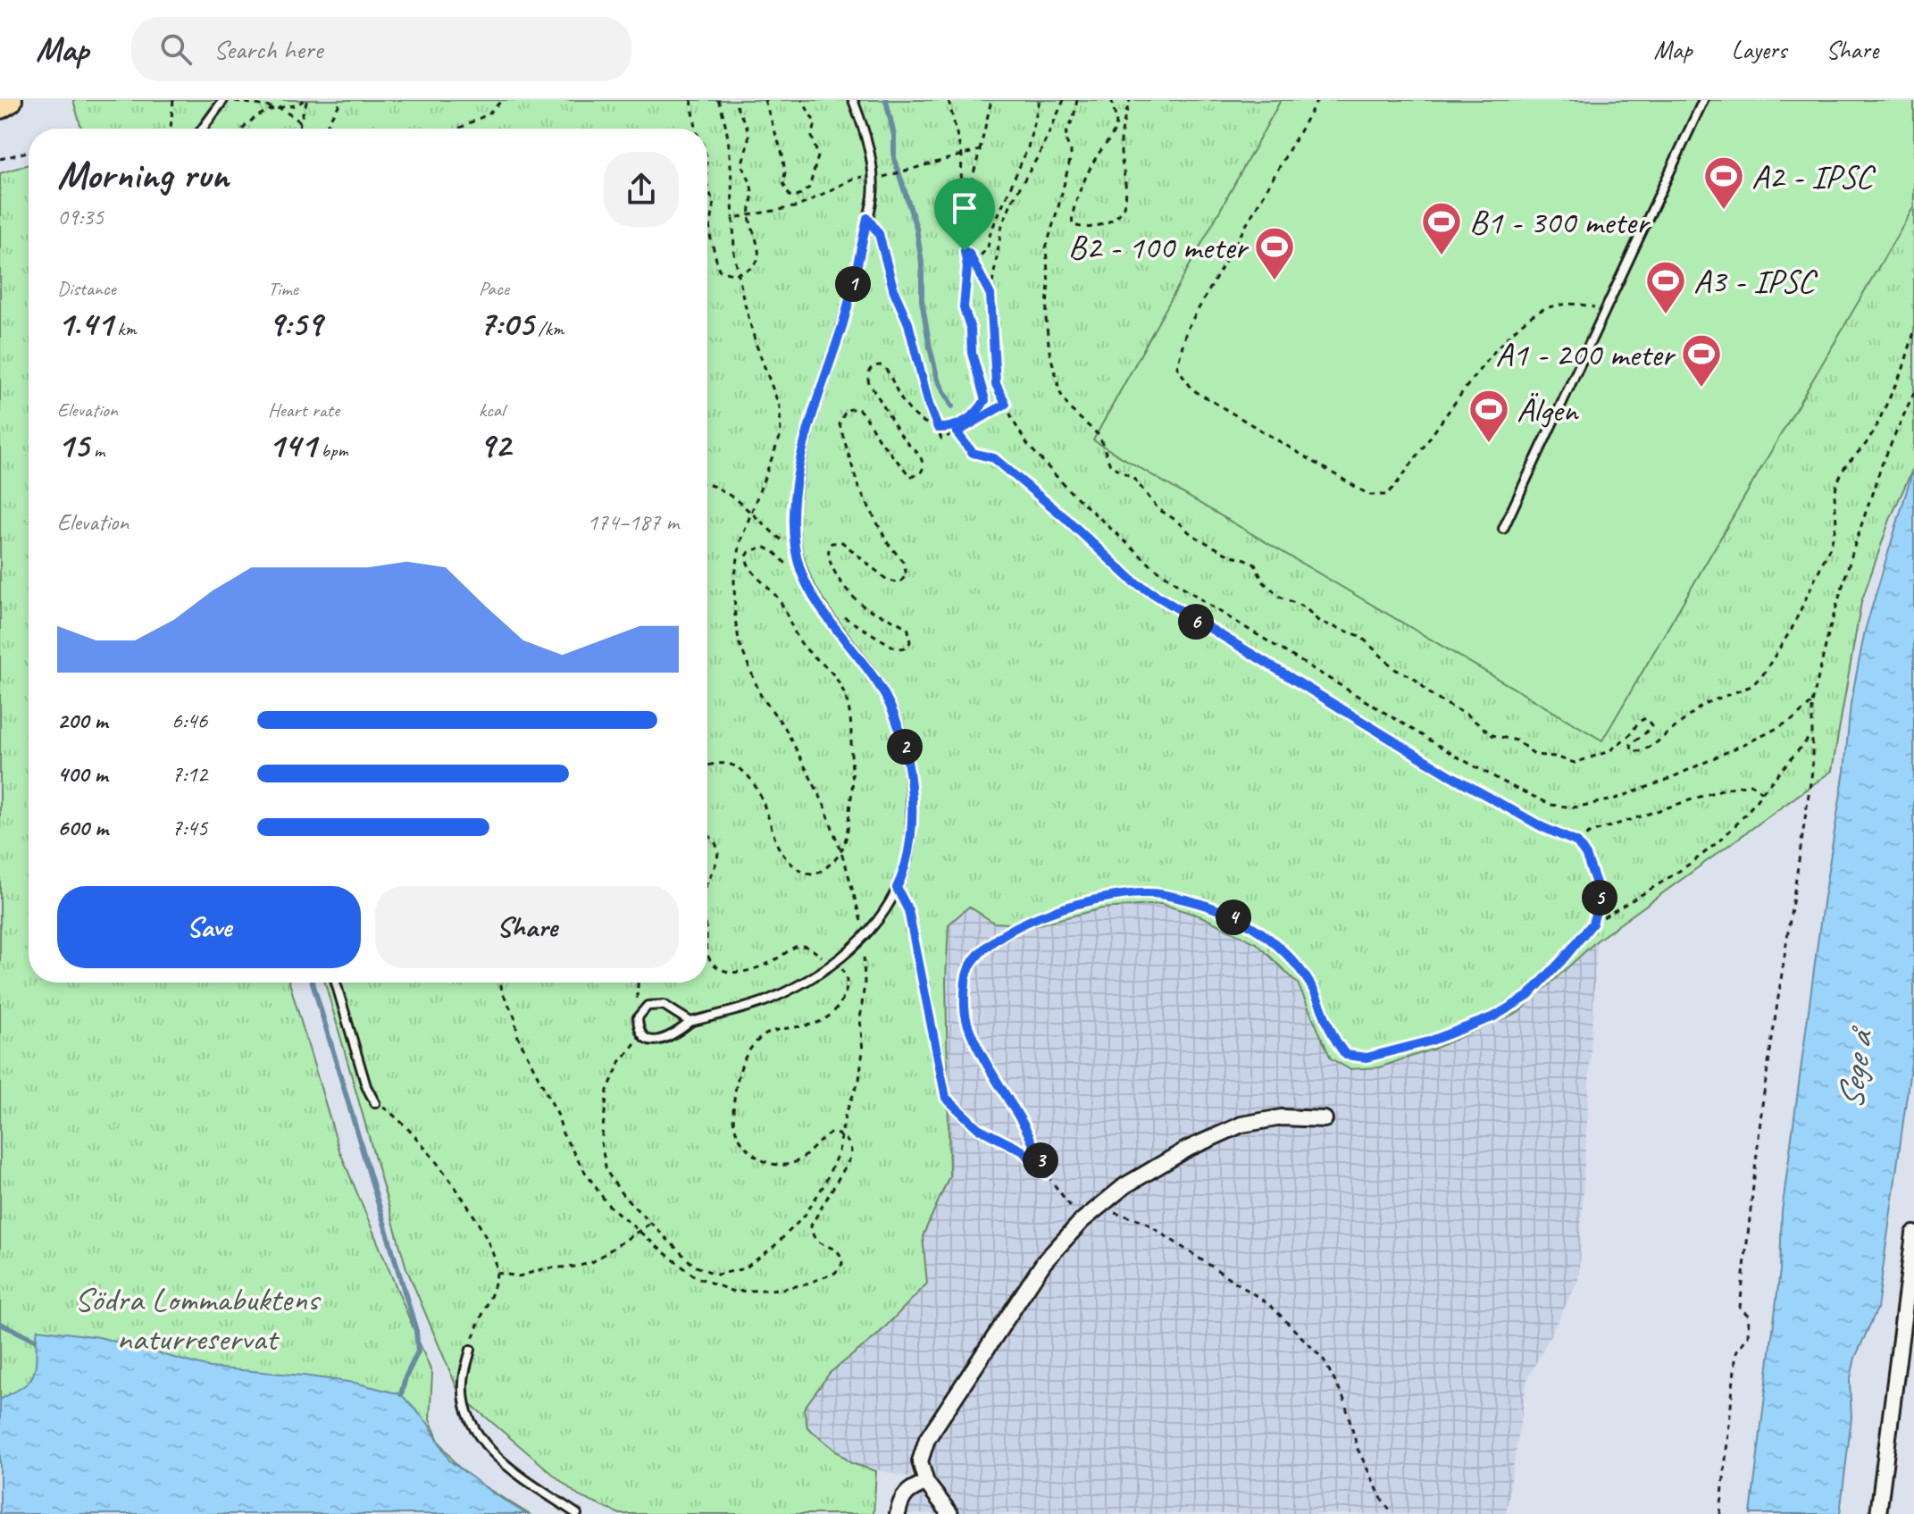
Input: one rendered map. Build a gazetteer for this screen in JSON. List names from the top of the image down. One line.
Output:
{"water":["Sege å"],"parks":["Södra Lommabuktens naturreservat"],"places":{"sports":["A2 - IPSC","B1 - 300 meter","B2 - 100 meter","A3 - IPSC","A1 - 200 meter","Älgen"]},"page":{"header":"Map","search":"Search here","nav":["Map","Layers","Share"],"heading":["Morning run","09:35"],"stats":[["Distance","1.41 km"],["Time","9:59"],["Pace","7:05 /km"],["Elevation","15 m"],["Heart rate","141 bpm"],["kcal","92"]],"pins":["1","6","2","5","4","3"],"chart":["Elevation","174–187 m"],"list":[{"name":"200 m","note":"6:46"},{"name":"400 m","note":"7:12"},{"name":"600 m","note":"7:45"}],"buttons":["Save","Share"]}}
